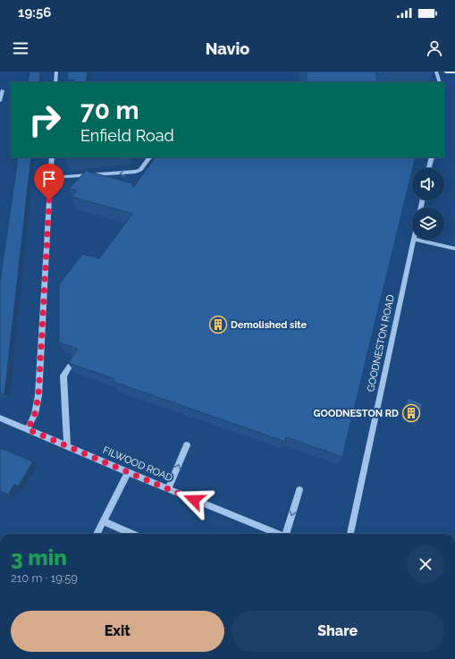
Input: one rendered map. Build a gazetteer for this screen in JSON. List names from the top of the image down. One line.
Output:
{"streets":{"street":["GOODNESTON ROAD","FILWOOD ROAD"]},"places":{"building":["Demolished site","GOODNESTON RD"]},"page":{"status":"19:56","header":"Navio","turn":["70 m","Enfield Road"],"heading":["3 min","210 m · 19:59"],"buttons":["Exit","Share"]}}
